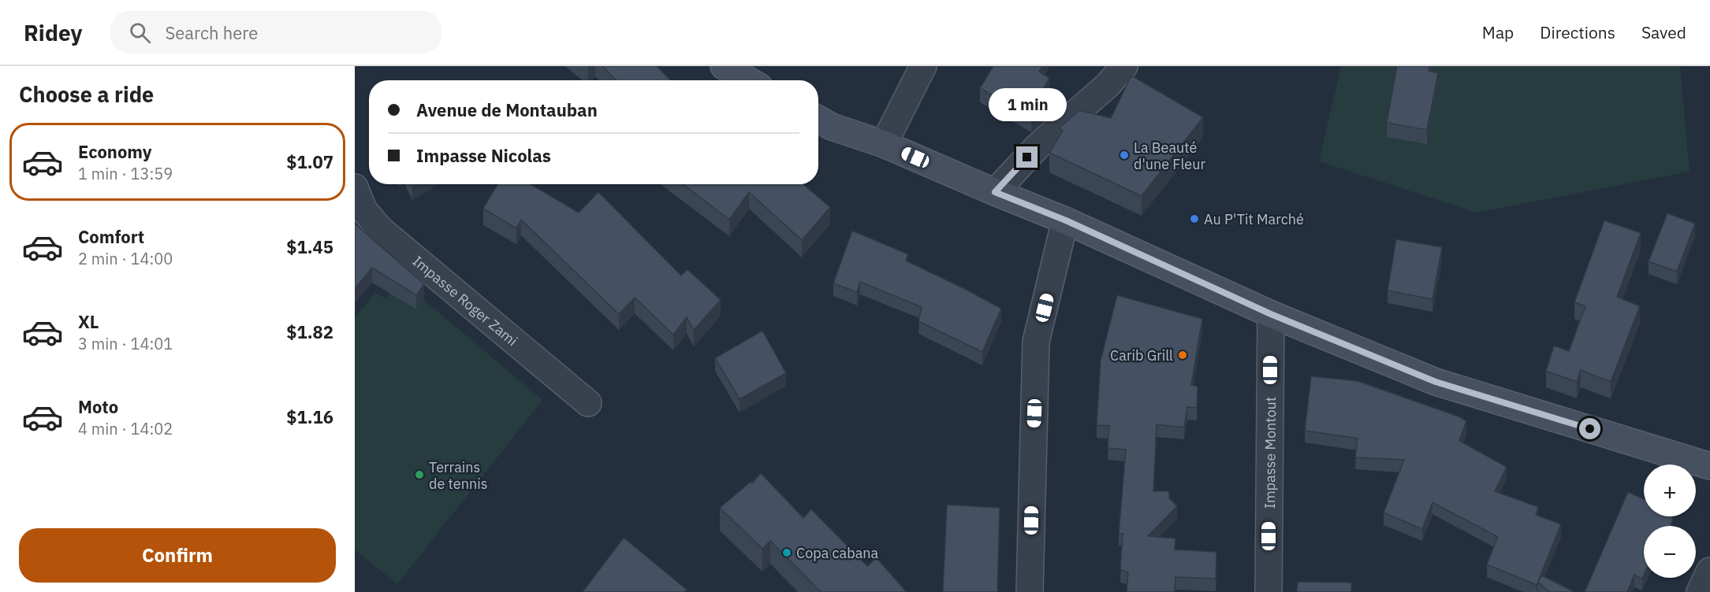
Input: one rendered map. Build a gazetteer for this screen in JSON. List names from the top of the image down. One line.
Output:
{"streets":{"street":["Impasse Roger Zami","Impasse Montout"]},"places":["La Beauté d'une Fleur","Au P'Tit Marché","Carib Grill","Terrains de tennis","Copa cabana"],"page":{"header":"Ridey","search":"Search here","nav":["Map","Directions","Saved"],"heading":"Choose a ride","banner":["Avenue de Montauban","Impasse Nicolas"],"bubble":"1 min","list":[{"name":"Economy","note":"1 min · 13:59","value":"$1.07"},{"name":"Comfort","note":"2 min · 14:00","value":"$1.45"},{"name":"XL","note":"3 min · 14:01","value":"$1.82"},{"name":"Moto","note":"4 min · 14:02","value":"$1.16"}],"map_buttons":["+","−"],"buttons":"Confirm"}}
